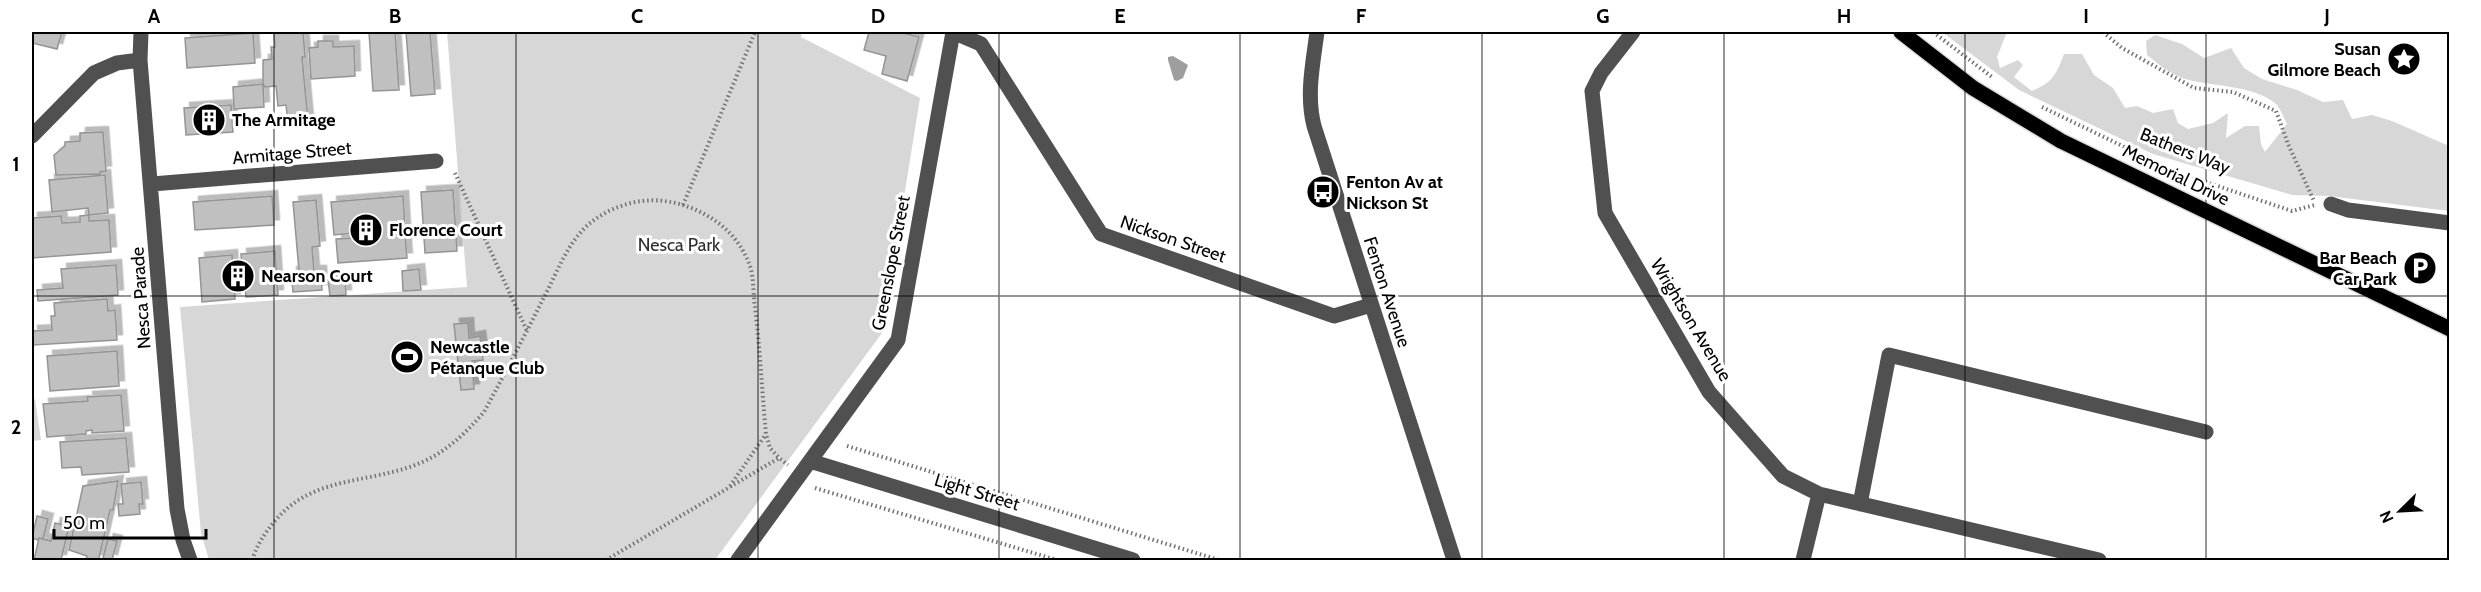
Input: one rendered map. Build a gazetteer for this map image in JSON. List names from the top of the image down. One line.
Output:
{"streets":{"main road":["Memorial Drive"],"street":["Armitage Street","Nickson Street","Greenslope Street","Fenton Avenue","Nesca Parade","Wrightson Avenue","Light Street"],"path":["Bathers Way"]},"crossings":[["Armitage Street","Nesca Parade"],["Nickson Street","Greenslope Street"],["Nickson Street","Fenton Avenue"],["Greenslope Street","Light Street"]],"parks":["Nesca Park"],"places":{"place":["Susan Gilmore Beach"],"building":["The Armitage","Florence Court","Nearson Court"],"bus stop":["Fenton Av at Nickson St"],"parking":["Bar Beach Car Park"],"sports":["Newcastle Pétanque Club"]},"scale_bar":"50 m","north":"bottom left","grid":{"columns":["A","B","C","D","E","F","G","H","I","J"],"rows":["1","2"]}}
